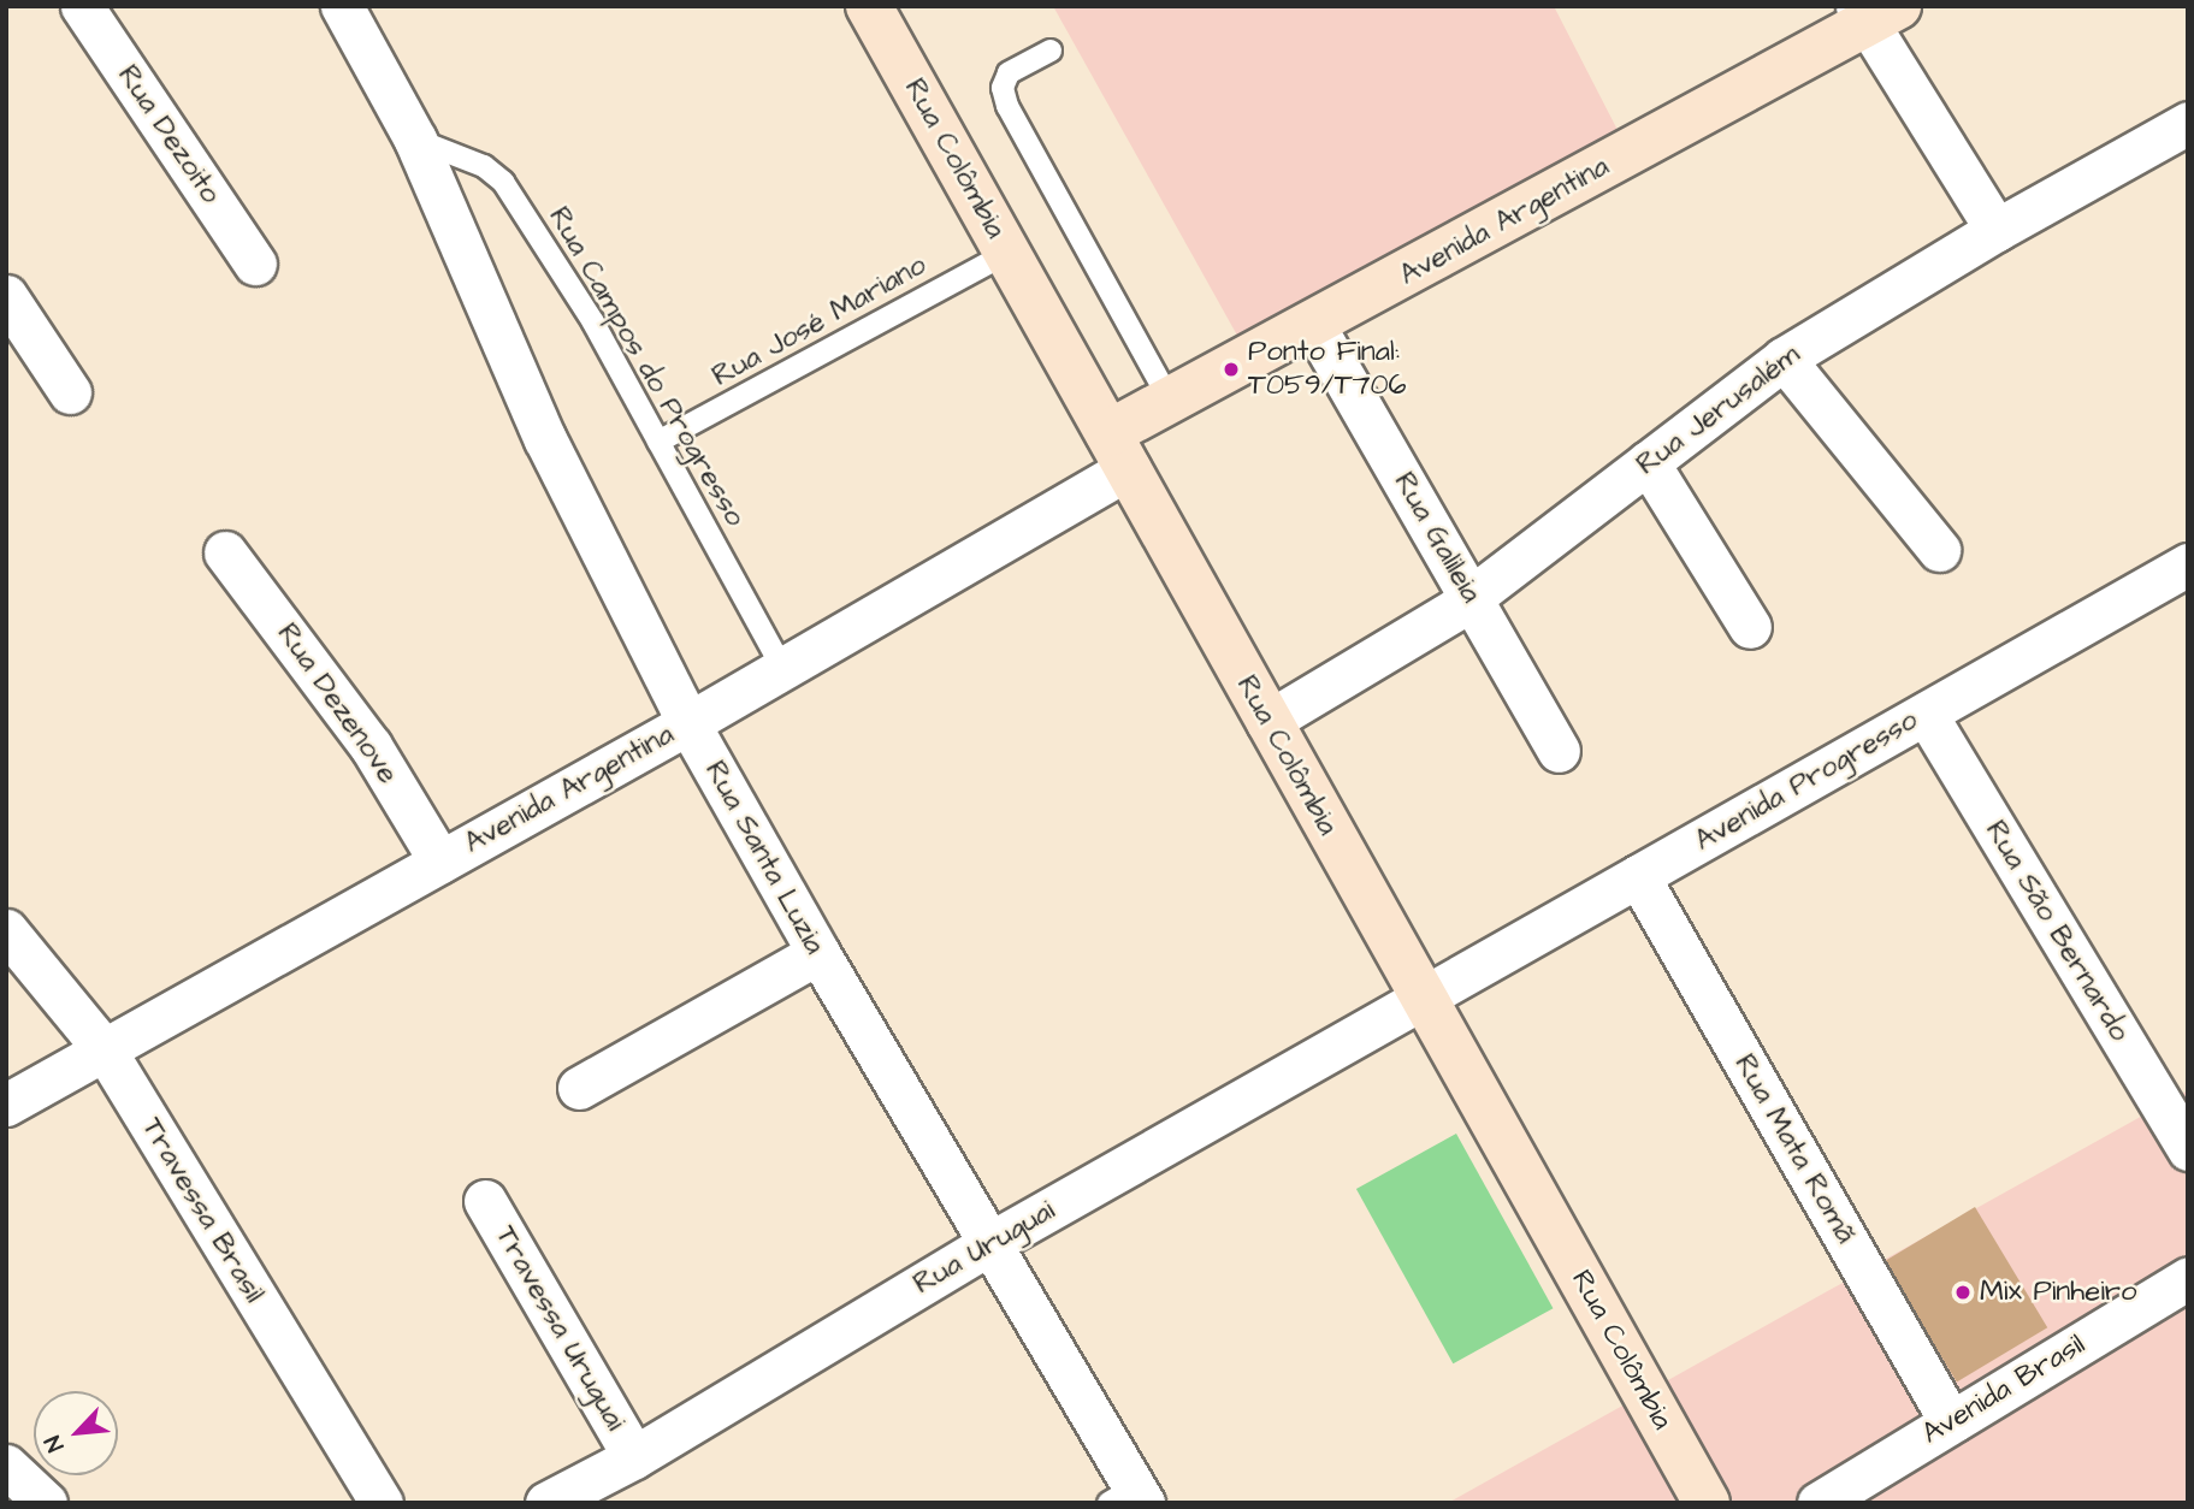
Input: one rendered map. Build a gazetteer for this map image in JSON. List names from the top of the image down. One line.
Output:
{"streets":{"street":["Rua Dezoito","Rua Colômbia","Avenida Argentina","Rua Jerusalém","Rua Galileia","Rua Dezenove","Avenida Progresso","Rua Santa Luzia","Rua São Bernardo","Rua Mata Romã","Travessa Brasil","Rua Uruguai","Travessa Uruguai","Avenida Brasil"],"lane":["Rua José Mariano","Rua Campos do Progresso"]},"crossings":[["Rua Colômbia","Avenida Argentina"],["Rua Colômbia","Rua José Mariano"],["Rua Colômbia","Rua Jerusalém"],["Rua Colômbia","Avenida Progresso"],["Rua Colômbia","Rua Uruguai"],["Avenida Argentina","Rua Campos do Progresso"],["Avenida Argentina","Rua Galileia"],["Avenida Argentina","Rua Dezenove"],["Avenida Argentina","Rua Santa Luzia"],["Avenida Argentina","Travessa Brasil"],["Rua José Mariano","Rua Campos do Progresso"],["Rua Campos do Progresso","Rua Santa Luzia"],["Rua Jerusalém","Rua Galileia"],["Avenida Progresso","Rua São Bernardo"],["Avenida Progresso","Rua Mata Romã"],["Avenida Progresso","Rua Uruguai"],["Rua Santa Luzia","Rua Uruguai"],["Rua Mata Romã","Avenida Brasil"],["Rua Uruguai","Travessa Uruguai"]],"places":["Ponto Final: T059/T706","Mix Pinheiro"],"north":"bottom left"}
